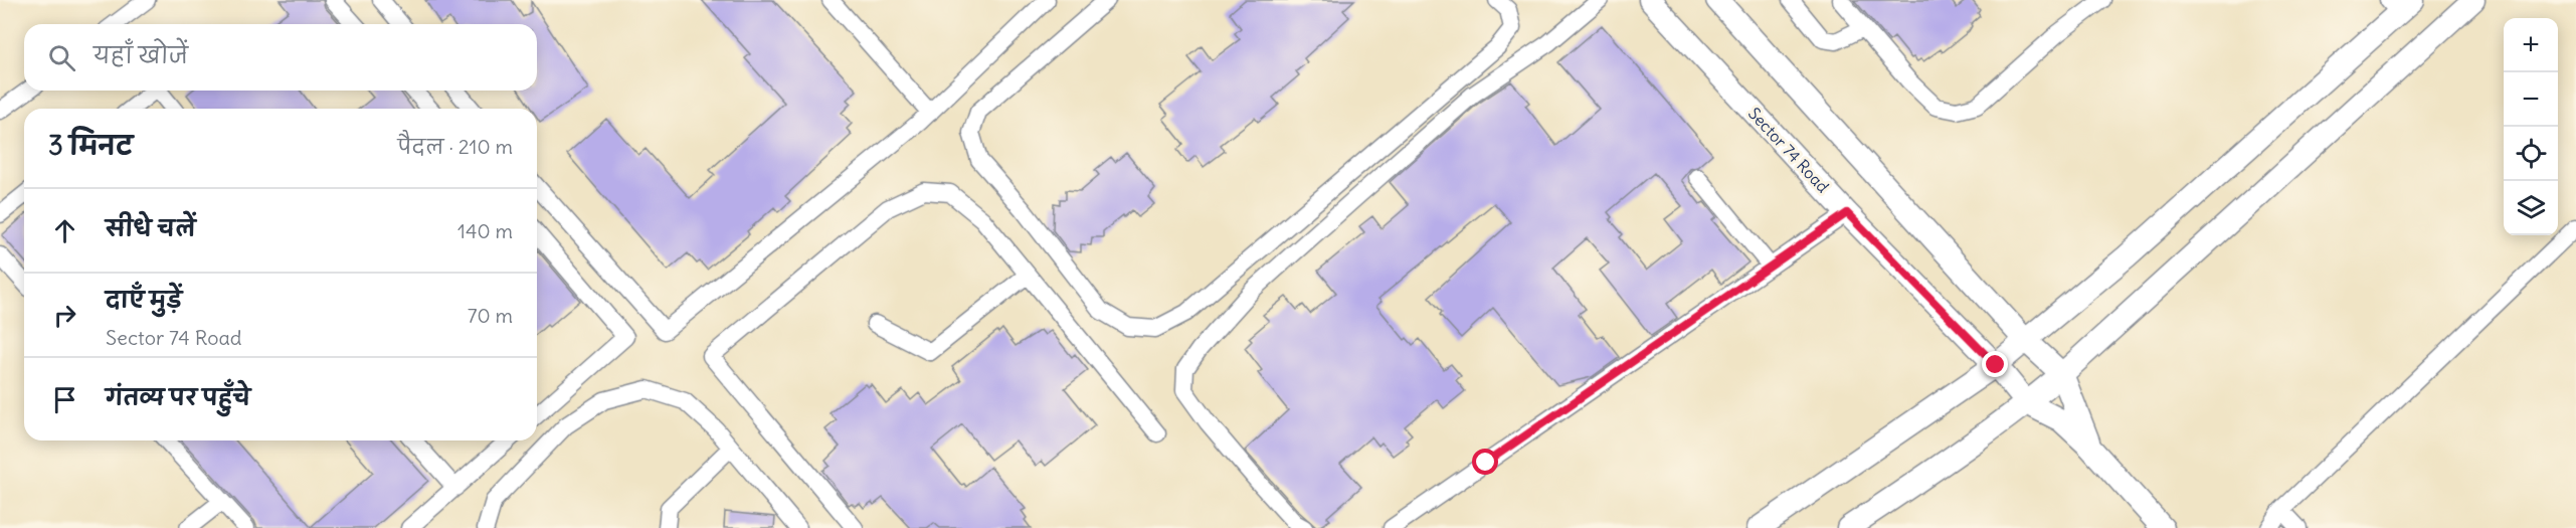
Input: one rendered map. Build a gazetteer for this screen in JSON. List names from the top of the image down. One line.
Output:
{"streets":{"street":["Sector 74 Road"]},"page":{"map_buttons":["+","−"],"search":"यहाँ खोजें","heading":["3 मिनट","पैदल · 210 m"],"list":[["सीधे चलें","140 m"],["दाएँ मुड़ें","Sector 74 Road","70 m"],"गंतव्य पर पहुँचे"]}}
